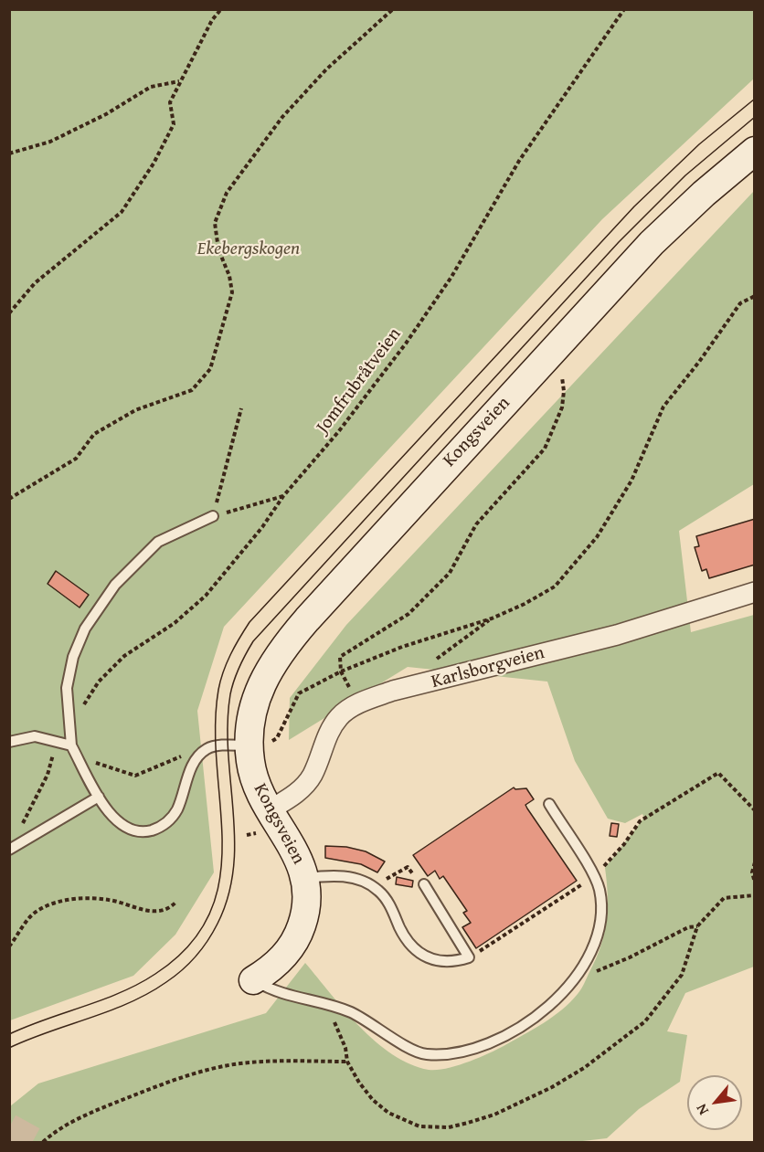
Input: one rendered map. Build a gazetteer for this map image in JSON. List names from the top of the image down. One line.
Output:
{"streets":{"main road":["Kongsveien"],"street":["Karlsborgveien"],"path":["Jomfrubråtveien"]},"crossings":[["Kongsveien","Karlsborgveien"]],"parks":["Ekebergskogen"],"north":"bottom left"}
